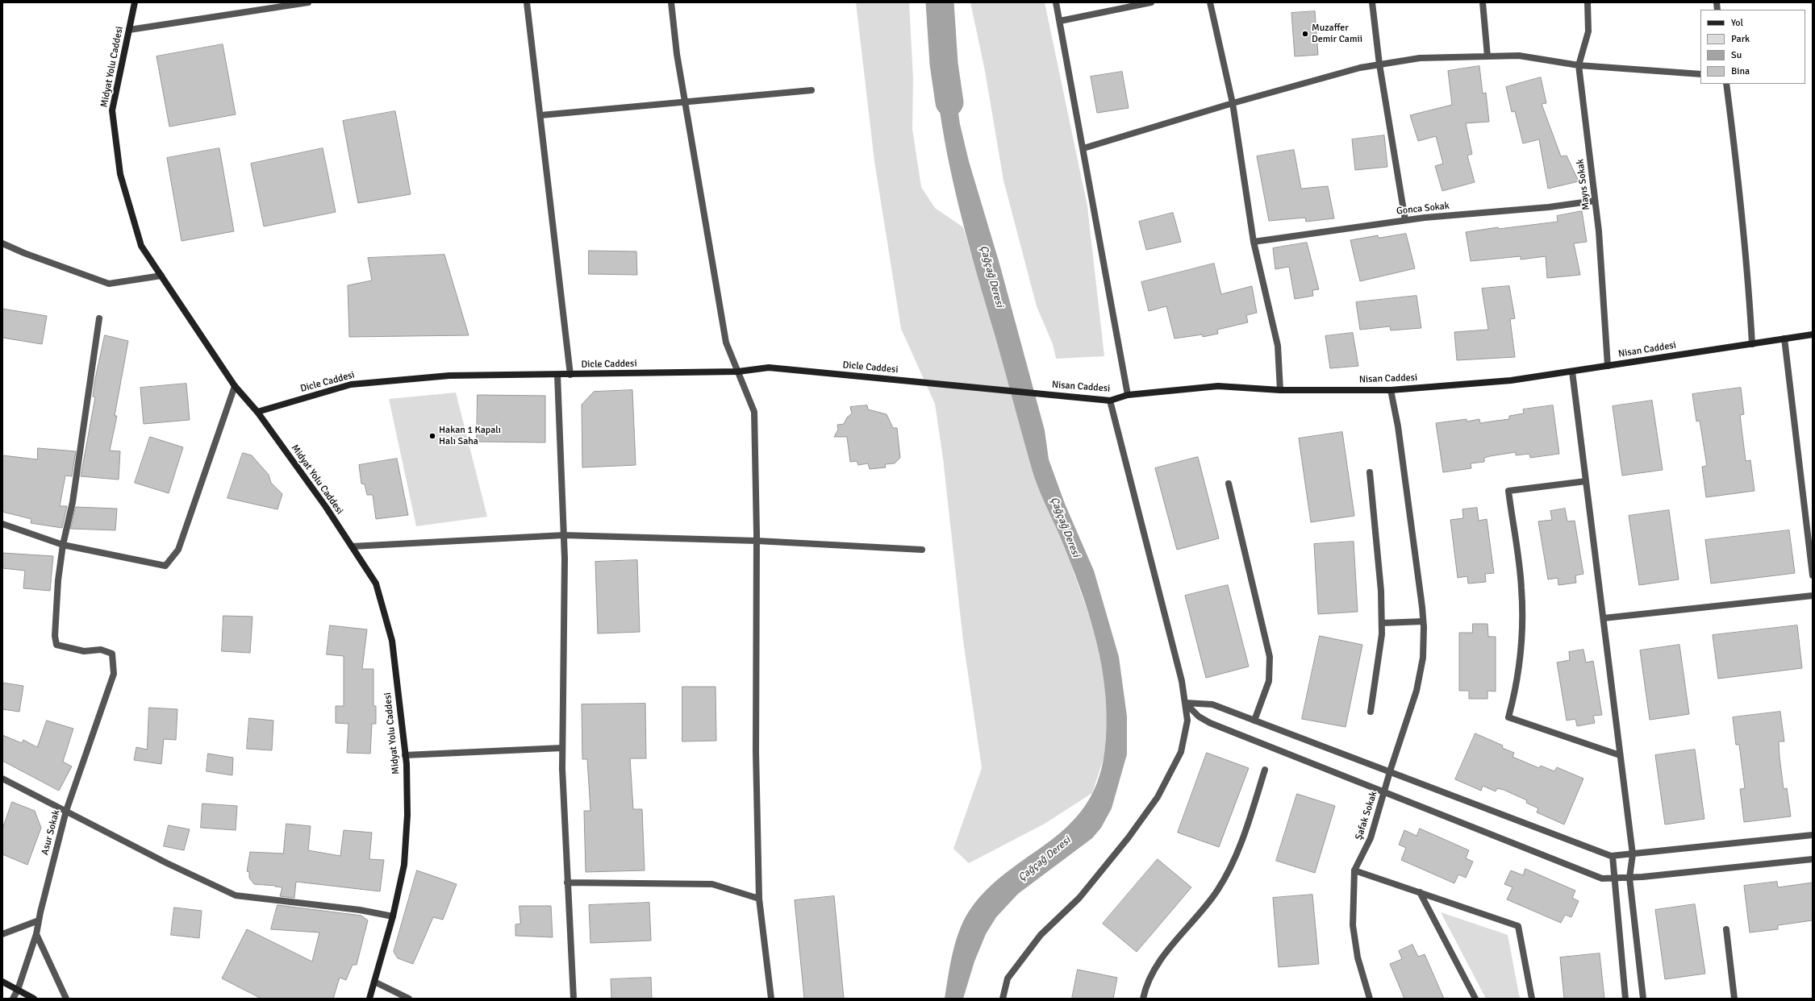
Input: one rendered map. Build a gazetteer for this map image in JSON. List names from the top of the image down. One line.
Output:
{"streets":{"street":["Midyat Yolu Caddesi","Mayıs Sokak","Gonca Sokak","Nisan Caddesi","Dicle Caddesi","Şafak Sokak","Asur Sokak"]},"crossings":[["Midyat Yolu Caddesi","Dicle Caddesi"],["Mayıs Sokak","Gonca Sokak"],["Mayıs Sokak","Nisan Caddesi"],["Nisan Caddesi","Dicle Caddesi"],["Nisan Caddesi","Şafak Sokak"]],"water":["Çağçağ Deresi"],"places":["Muzaffer Demir Camii","Hakan 1 Kapalı Halı Saha"],"legend":["Yol","Park","Su","Bina"]}
